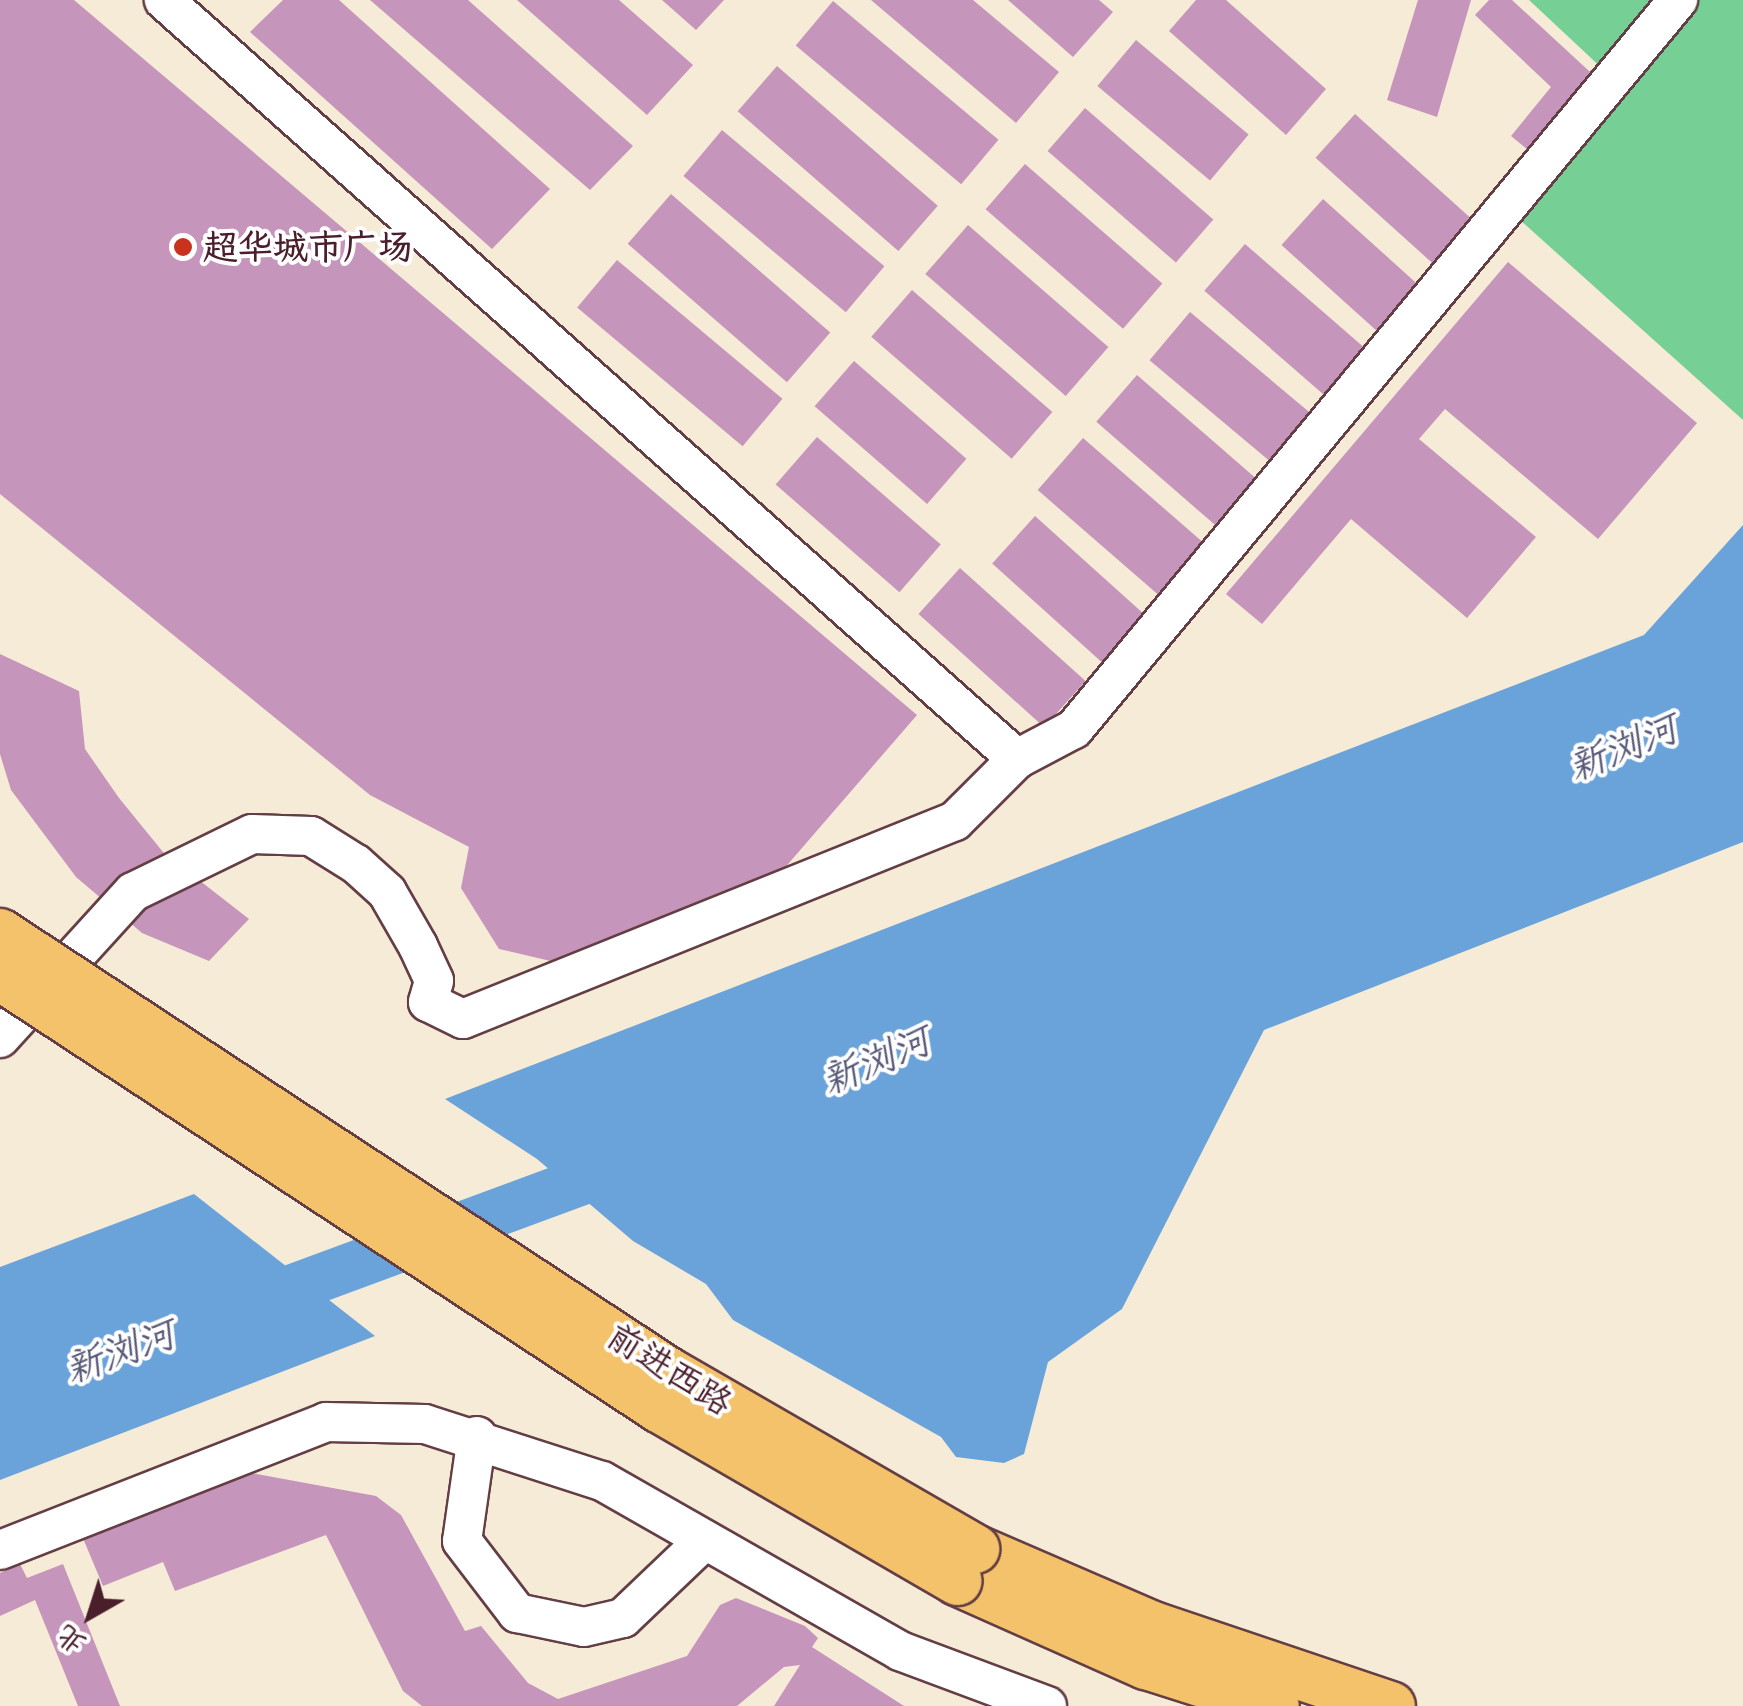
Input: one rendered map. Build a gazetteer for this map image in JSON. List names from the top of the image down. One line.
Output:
{"streets":{"main road":["前进西路"]},"water":["新浏河"],"places":["超华城市广场"],"north":"bottom left"}
